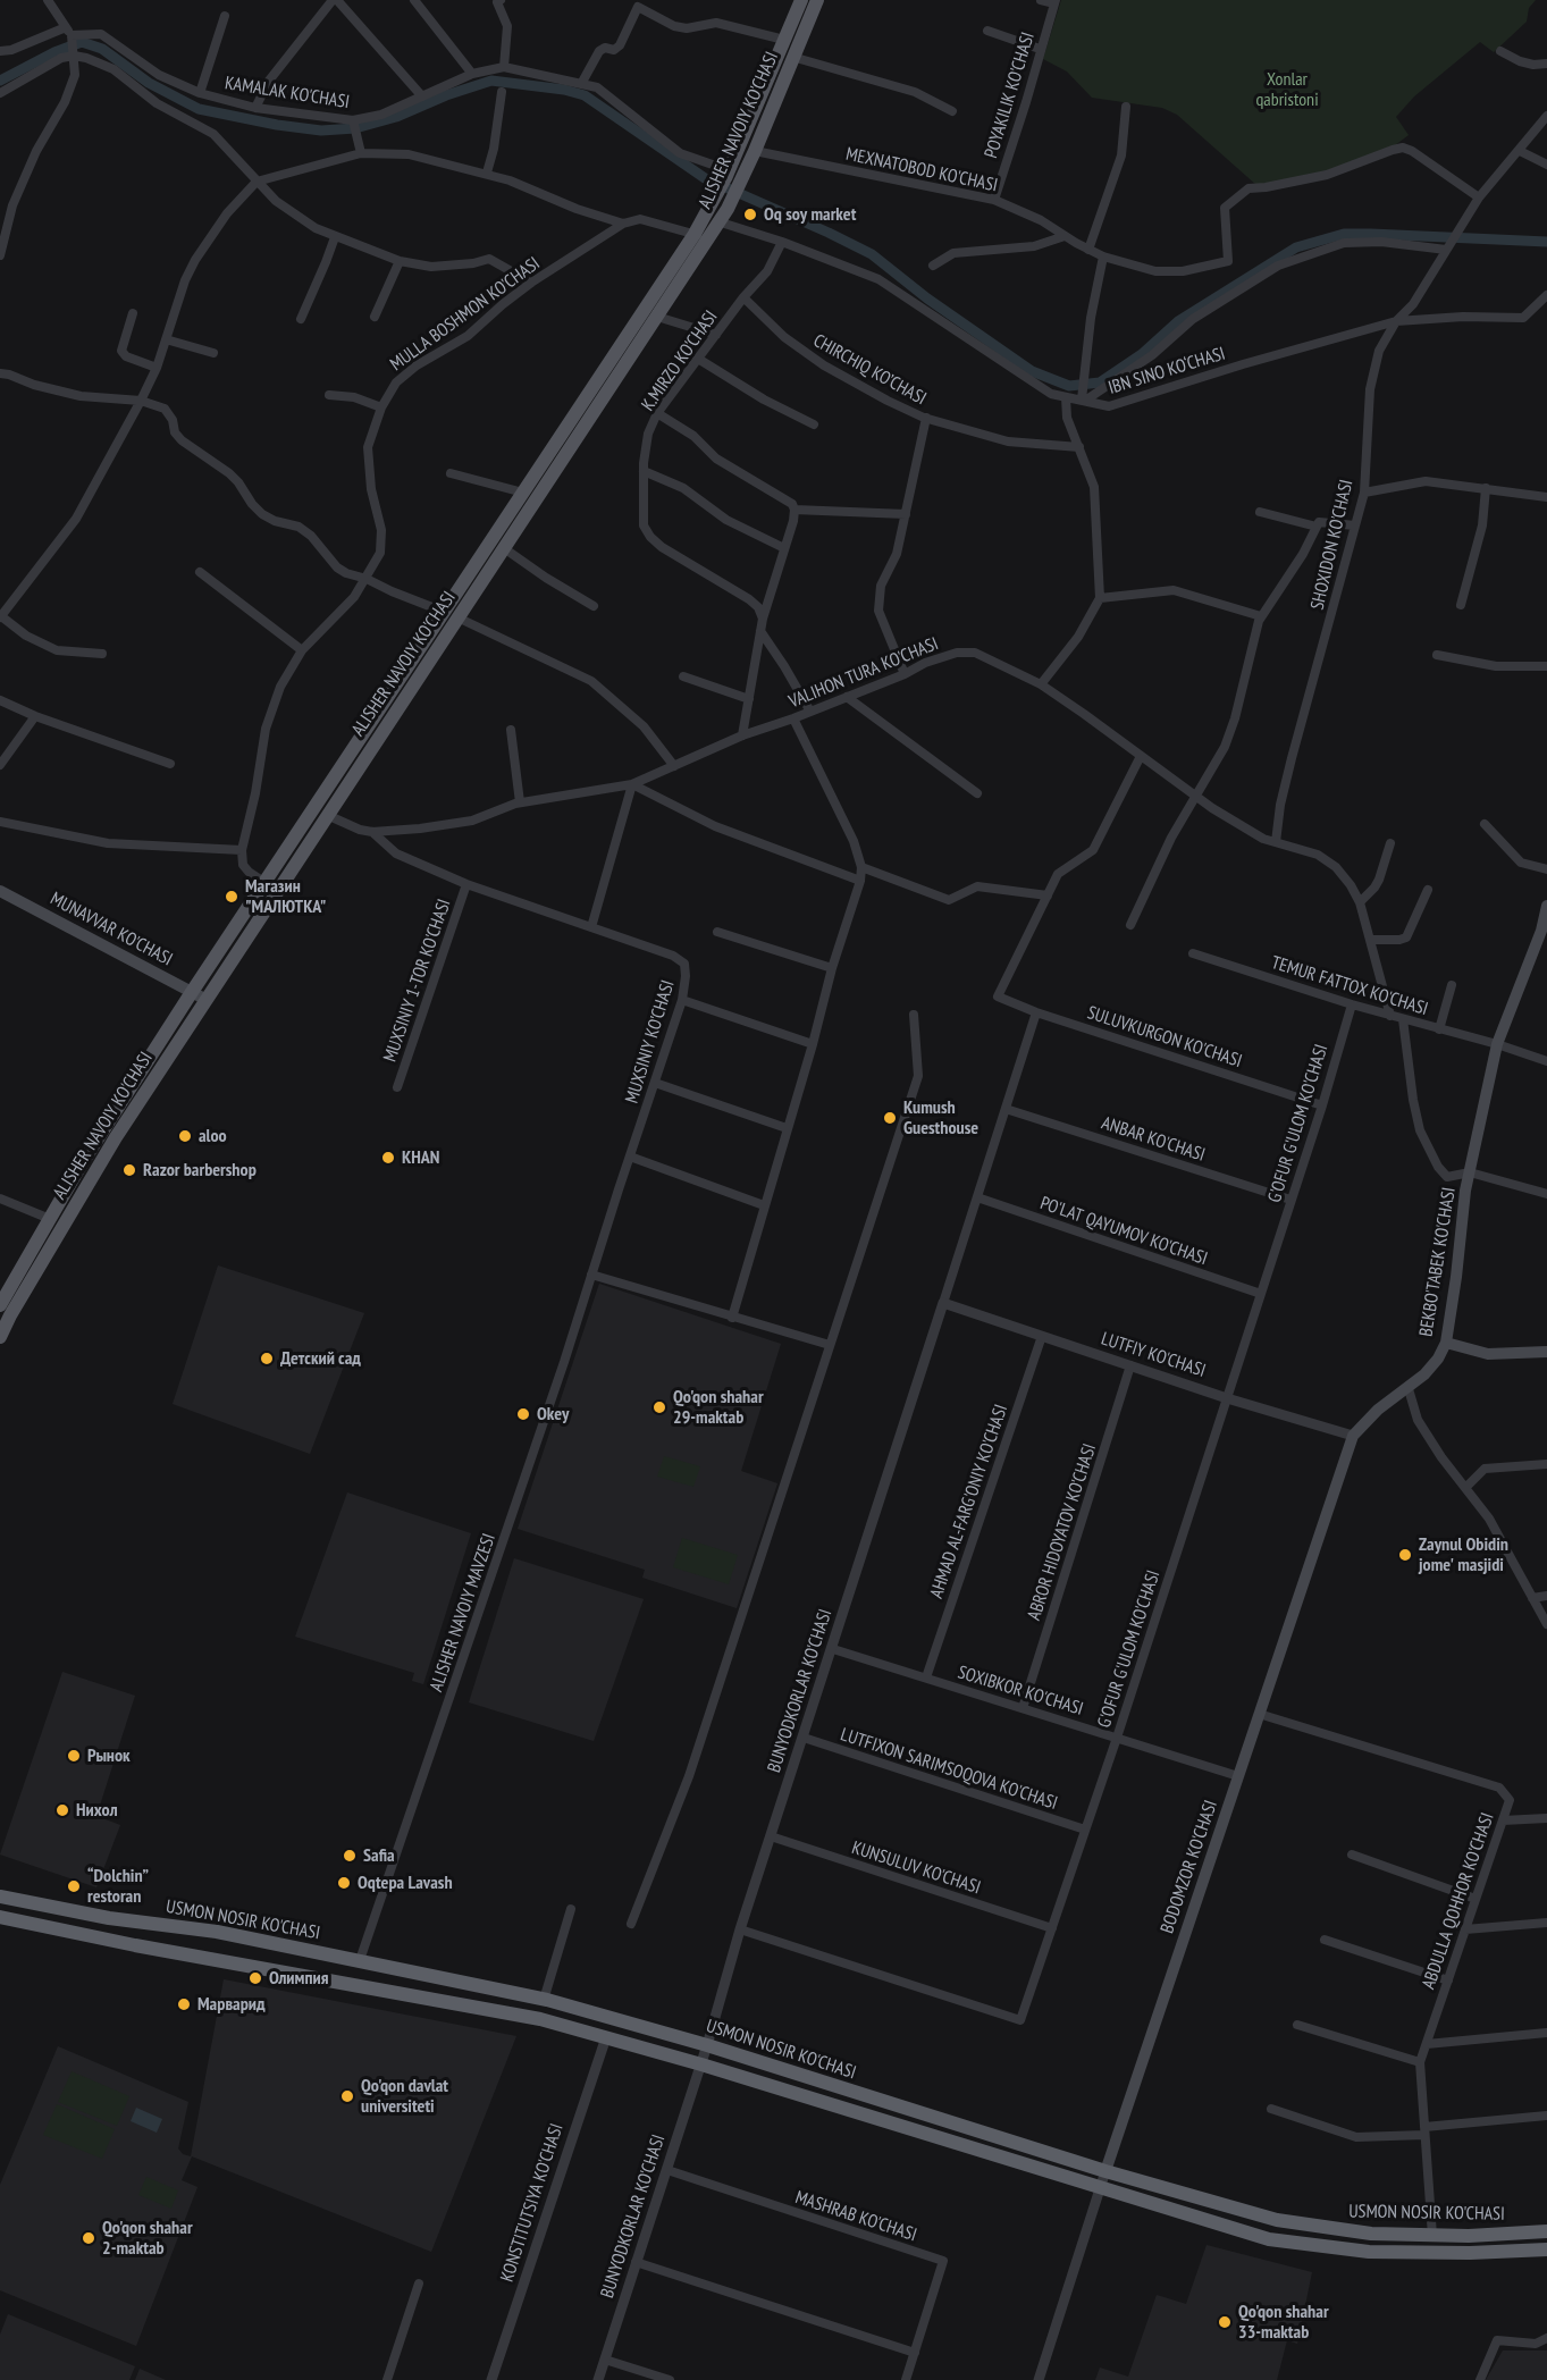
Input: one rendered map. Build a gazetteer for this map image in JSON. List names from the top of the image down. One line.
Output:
{"streets":{"highway":["USMON NOSIR KO'CHASI"],"main road":["ALISHER NAVOIY KO'CHASI","MUNAVVAR KO'CHASI","BEKBO'TABEK KO'CHASI","BODOMZOR KO'CHASI"],"street":["KAMALAK KO'CHASI","POYAKILIK KO'CHASI","MEXNATOBOD KO'CHASI","MULLA BOSHMON KO'CHASI","K.MIRZO KO'CHASI","CHIRCHIQ KO’CHASI","IBN SINO KO‘CHASI","SHOXIDON KO'CHASI","VALIHON TURA KO'CHASI","MUXSINIY 1-TOR KO'CHASI","TEMUR FATTOX KO'CHASI","SULUVKURGON KO'CHASI","MUXSINIY KO'CHASI","G'OFUR G'ULOM KO'CHASI","ANBAR KO'CHASI","PO'LAT QAYUMOV KO'CHASI","LUTFIY KO'CHASI","AHMAD AL-FARG'ONIY KO'CHASI","ABROR HIDOYATOV KO'CHASI","ALISHER NAVOIY MAVZESI","BUNYODKORLAR KO'CHASI","SOXIBKOR KO'CHASI","LUTFIXON SARIMSOQOVA KO'CHASI","KUNSULUV KO'CHASI","ABDULLA QOHHOR KO'CHASI","KONSTITUTSIYA KO'CHASI","MASHRAB KO'CHASI"]},"crossings":[["POYAKILIK KO'CHASI","MEXNATOBOD KO'CHASI"],["ALISHER NAVOIY KO'CHASI","MEXNATOBOD KO'CHASI"],["ALISHER NAVOIY KO'CHASI","IBN SINO KO‘CHASI"],["ALISHER NAVOIY KO'CHASI","VALIHON TURA KO'CHASI"],["ALISHER NAVOIY KO'CHASI","MUNAVVAR KO'CHASI"],["MEXNATOBOD KO'CHASI","SHOXIDON KO'CHASI"],["K.MIRZO KO'CHASI","CHIRCHIQ KO’CHASI"],["K.MIRZO KO'CHASI","IBN SINO KO‘CHASI"],["IBN SINO KO‘CHASI","SHOXIDON KO'CHASI"],["SHOXIDON KO'CHASI","VALIHON TURA KO'CHASI"],["VALIHON TURA KO'CHASI","TEMUR FATTOX KO'CHASI"],["VALIHON TURA KO'CHASI","MUXSINIY KO'CHASI"],["MUXSINIY 1-TOR KO'CHASI","MUXSINIY KO'CHASI"],["TEMUR FATTOX KO'CHASI","G'OFUR G'ULOM KO'CHASI"],["TEMUR FATTOX KO'CHASI","BEKBO'TABEK KO'CHASI"],["SULUVKURGON KO'CHASI","G'OFUR G'ULOM KO'CHASI"],["SULUVKURGON KO'CHASI","BUNYODKORLAR KO'CHASI"],["MUXSINIY KO'CHASI","ALISHER NAVOIY MAVZESI"],["G'OFUR G'ULOM KO'CHASI","ANBAR KO'CHASI"],["G'OFUR G'ULOM KO'CHASI","PO'LAT QAYUMOV KO'CHASI"],["G'OFUR G'ULOM KO'CHASI","LUTFIY KO'CHASI"],["G'OFUR G'ULOM KO'CHASI","BUNYODKORLAR KO'CHASI"],["G'OFUR G'ULOM KO'CHASI","SOXIBKOR KO'CHASI"],["G'OFUR G'ULOM KO'CHASI","LUTFIXON SARIMSOQOVA KO'CHASI"],["G'OFUR G'ULOM KO'CHASI","KUNSULUV KO'CHASI"],["ANBAR KO'CHASI","BUNYODKORLAR KO'CHASI"],["PO'LAT QAYUMOV KO'CHASI","BUNYODKORLAR KO'CHASI"],["BEKBO'TABEK KO'CHASI","BODOMZOR KO'CHASI"],["LUTFIY KO'CHASI","AHMAD AL-FARG'ONIY KO'CHASI"],["LUTFIY KO'CHASI","ABROR HIDOYATOV KO'CHASI"],["LUTFIY KO'CHASI","BUNYODKORLAR KO'CHASI"],["LUTFIY KO'CHASI","BODOMZOR KO'CHASI"],["AHMAD AL-FARG'ONIY KO'CHASI","SOXIBKOR KO'CHASI"],["ABROR HIDOYATOV KO'CHASI","SOXIBKOR KO'CHASI"],["ALISHER NAVOIY MAVZESI","USMON NOSIR KO'CHASI"],["BUNYODKORLAR KO'CHASI","SOXIBKOR KO'CHASI"],["BUNYODKORLAR KO'CHASI","LUTFIXON SARIMSOQOVA KO'CHASI"],["BUNYODKORLAR KO'CHASI","KUNSULUV KO'CHASI"],["BUNYODKORLAR KO'CHASI","USMON NOSIR KO'CHASI"],["BUNYODKORLAR KO'CHASI","MASHRAB KO'CHASI"],["SOXIBKOR KO'CHASI","BODOMZOR KO'CHASI"],["BODOMZOR KO'CHASI","ABDULLA QOHHOR KO'CHASI"],["BODOMZOR KO'CHASI","USMON NOSIR KO'CHASI"],["ABDULLA QOHHOR KO'CHASI","USMON NOSIR KO'CHASI"],["USMON NOSIR KO'CHASI","KONSTITUTSIYA KO'CHASI"]],"parks":["Xonlar qabristoni"],"places":["Oq soy market","Магазин \"МАЛЮТКА\"","Kumush Guesthouse","aloo","KHAN","Razor barbershop","Детский сад","Qo'qon shahar 29-maktab","Okey","Zaynul Obidin jome' masjidi","Рынок","Нихол","Safia","Oqtepa Lavash","“Dolchin” restoran","Олимпия","Марварид","Qo'qon davlat universiteti","Qo'qon shahar 2-maktab","Qo'qon shahar 33-maktab"]}
